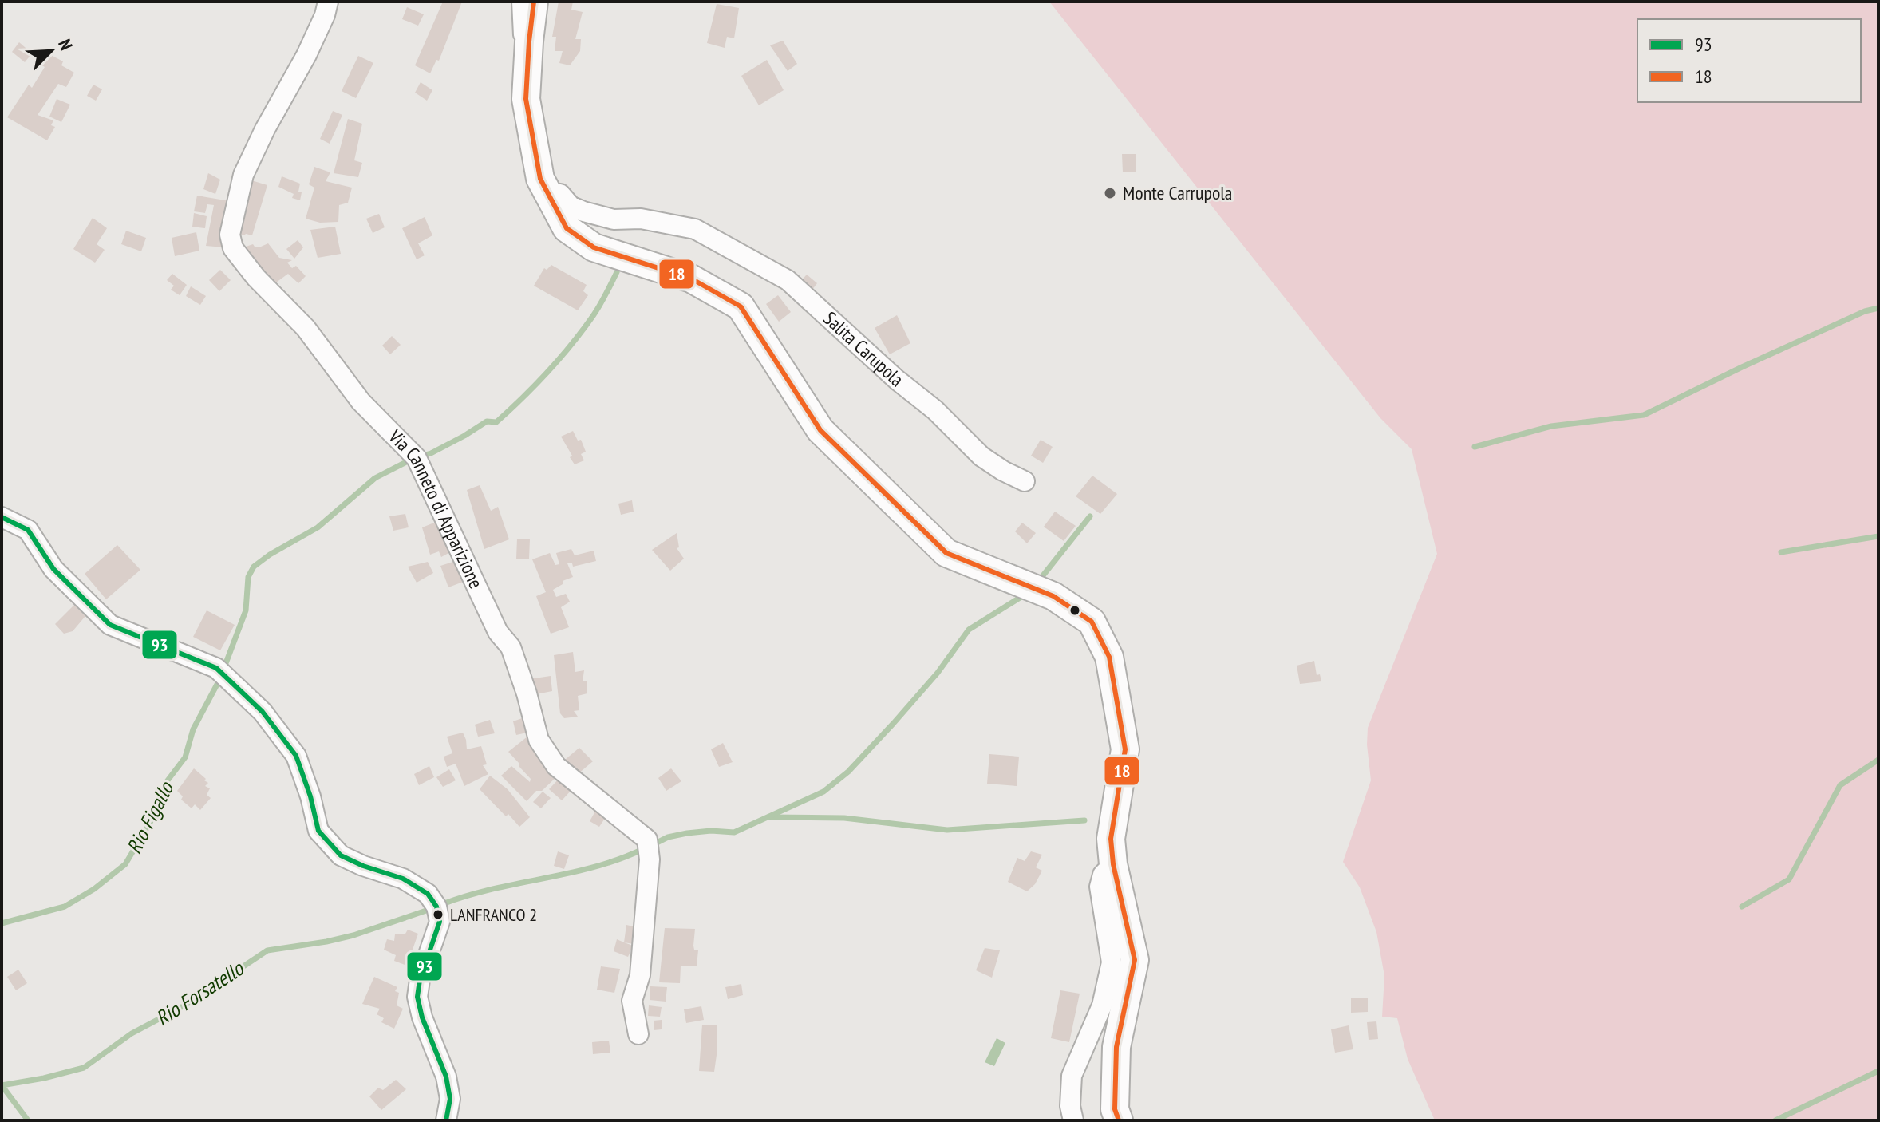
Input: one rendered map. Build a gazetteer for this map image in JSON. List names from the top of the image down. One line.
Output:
{"streets":{"street":["Salita Carupola","Via Canneto di Apparizione"]},"water":["Rio Figallo","Rio Forsatello"],"places":["Monte Carrupola","LANFRANCO 2"],"lines":["transit line 18","transit line 93"],"legend":["93","18"],"north":"top right"}
